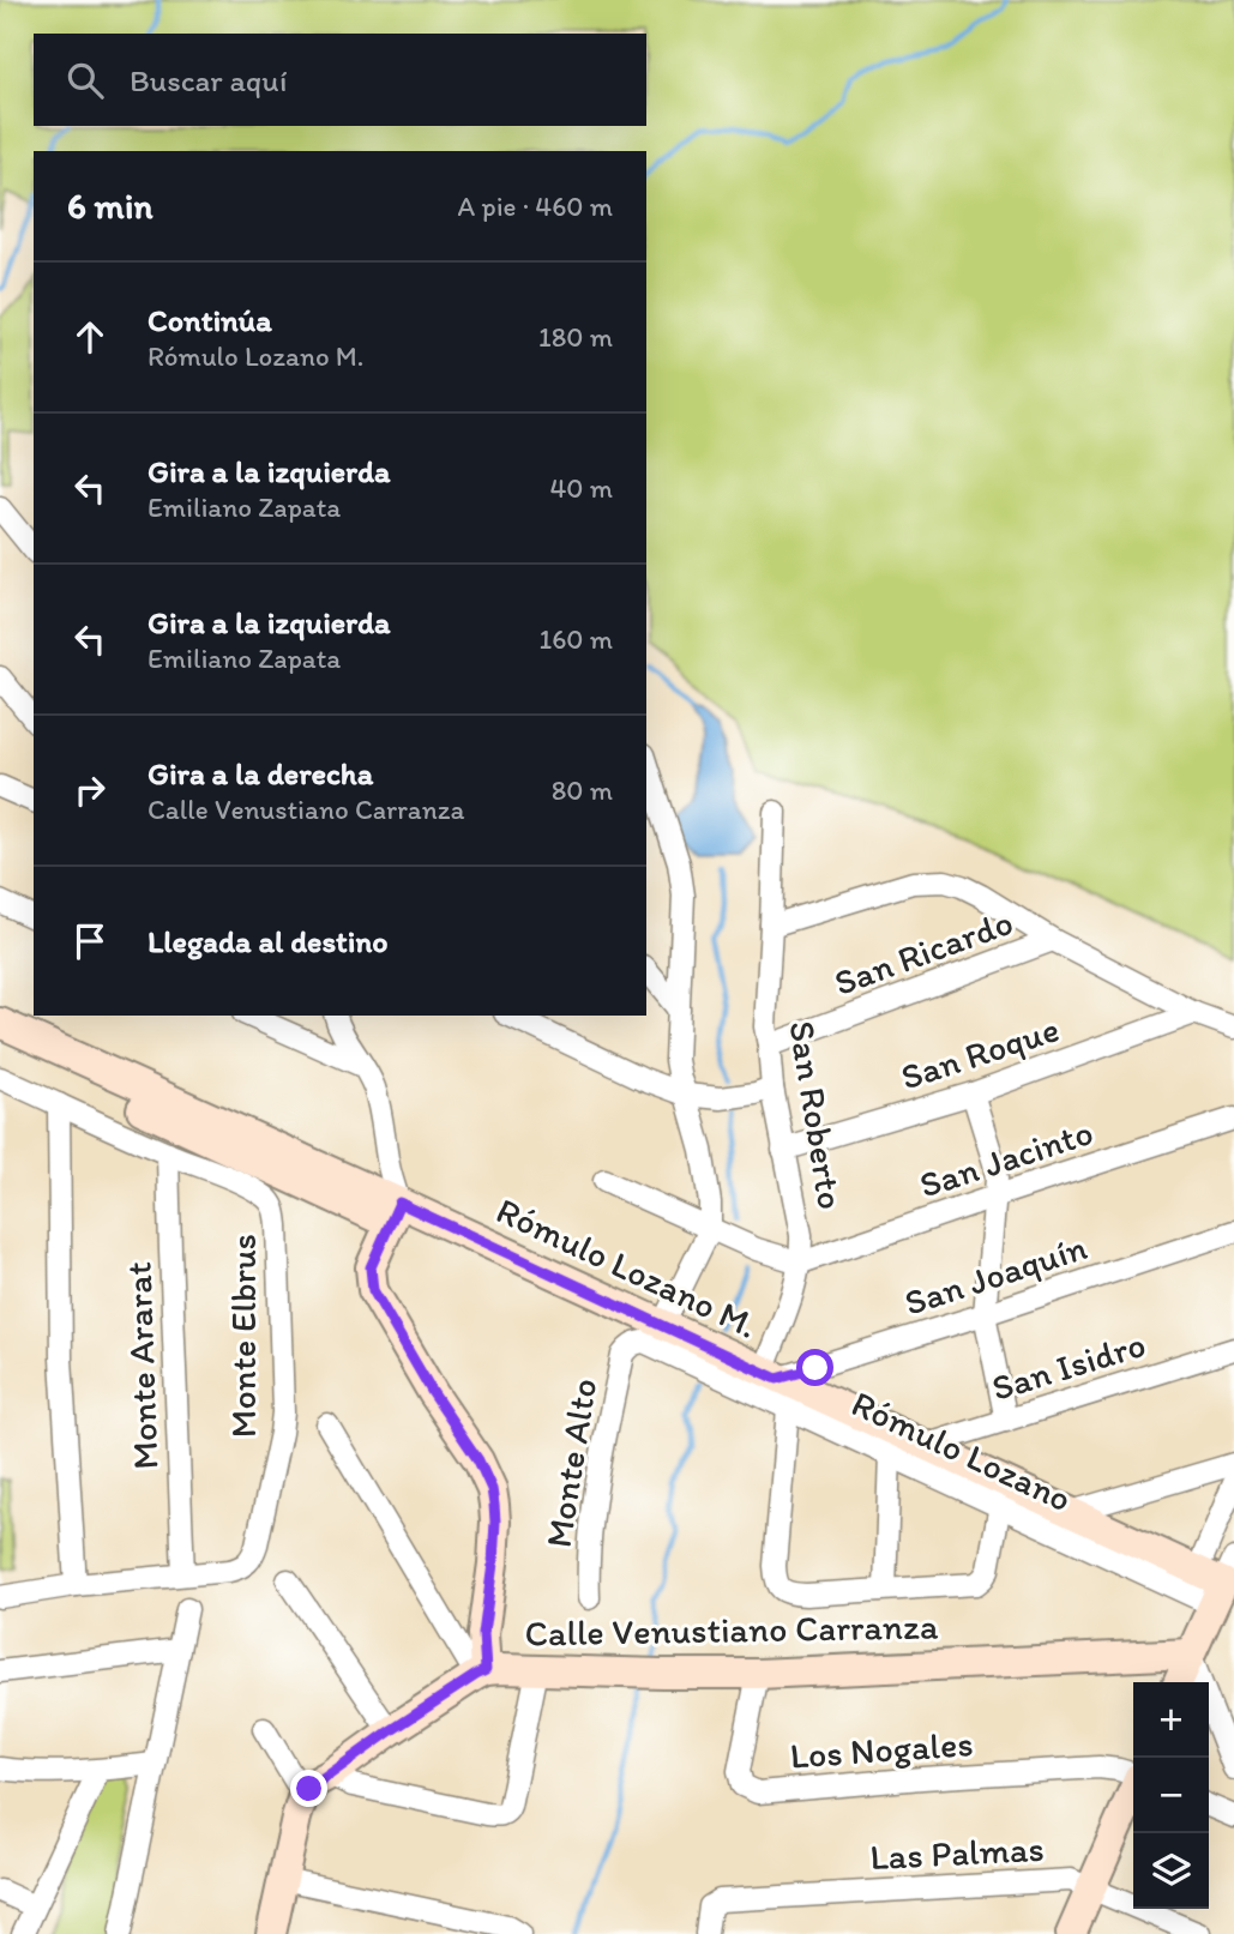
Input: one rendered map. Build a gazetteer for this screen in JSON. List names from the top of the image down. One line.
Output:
{"streets":{"street":["San Ricardo","San Roque","San Roberto","San Jacinto","Rómulo Lozano M.","San Joaquín","Monte Elbrus","Monte Ararat","San Isidro","Rómulo Lozano","Monte Alto","Calle Venustiano Carranza","Los Nogales","Las Palmas"]},"crossings":[["San Ricardo","San Roberto"],["San Roque","San Roberto"],["San Roberto","San Jacinto"],["San Roberto","Rómulo Lozano M."],["San Roberto","San Joaquín"],["Rómulo Lozano M.","San Joaquín"],["Rómulo Lozano M.","San Isidro"],["Rómulo Lozano M.","Rómulo Lozano"],["Monte Elbrus","Monte Ararat"],["Rómulo Lozano","Monte Alto"],["Calle Venustiano Carranza","Los Nogales"]],"page":{"search":"Buscar aquí","heading":["6 min","A pie · 460 m"],"list":[["Continúa","Rómulo Lozano M.","180 m"],["Gira a la izquierda","Emiliano Zapata","40 m"],["Gira a la izquierda","Emiliano Zapata","160 m"],["Gira a la derecha","Calle Venustiano Carranza","80 m"],"Llegada al destino"],"map_buttons":["+","−"]}}
